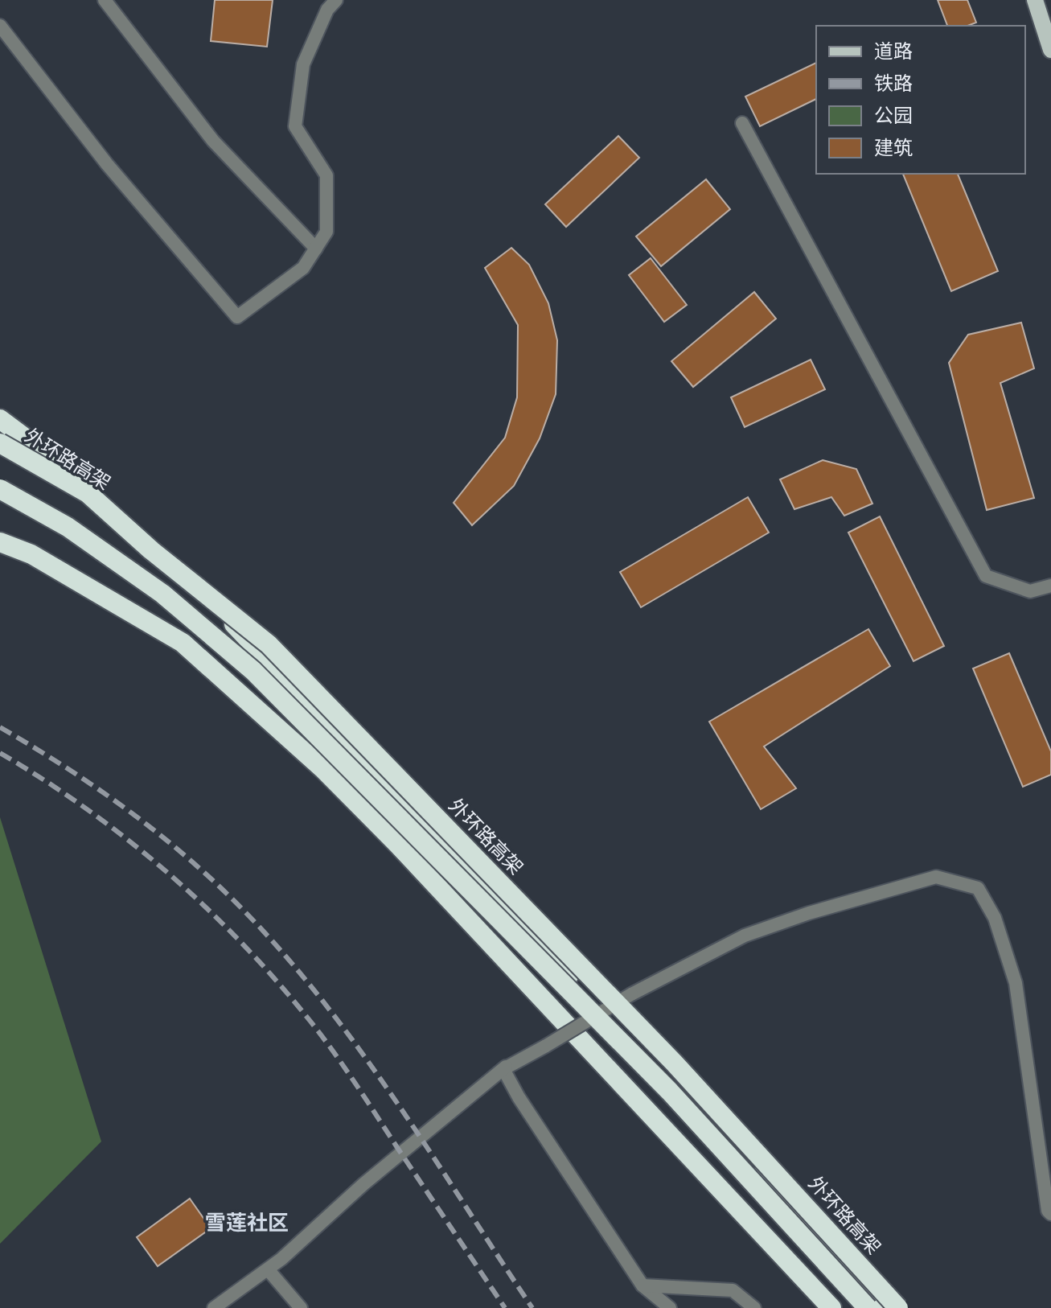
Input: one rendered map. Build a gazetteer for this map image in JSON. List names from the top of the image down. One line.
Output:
{"streets":{"highway":["外环路高架"]},"districts":["雪莲社区"],"legend":["道路","铁路","公园","建筑"]}
